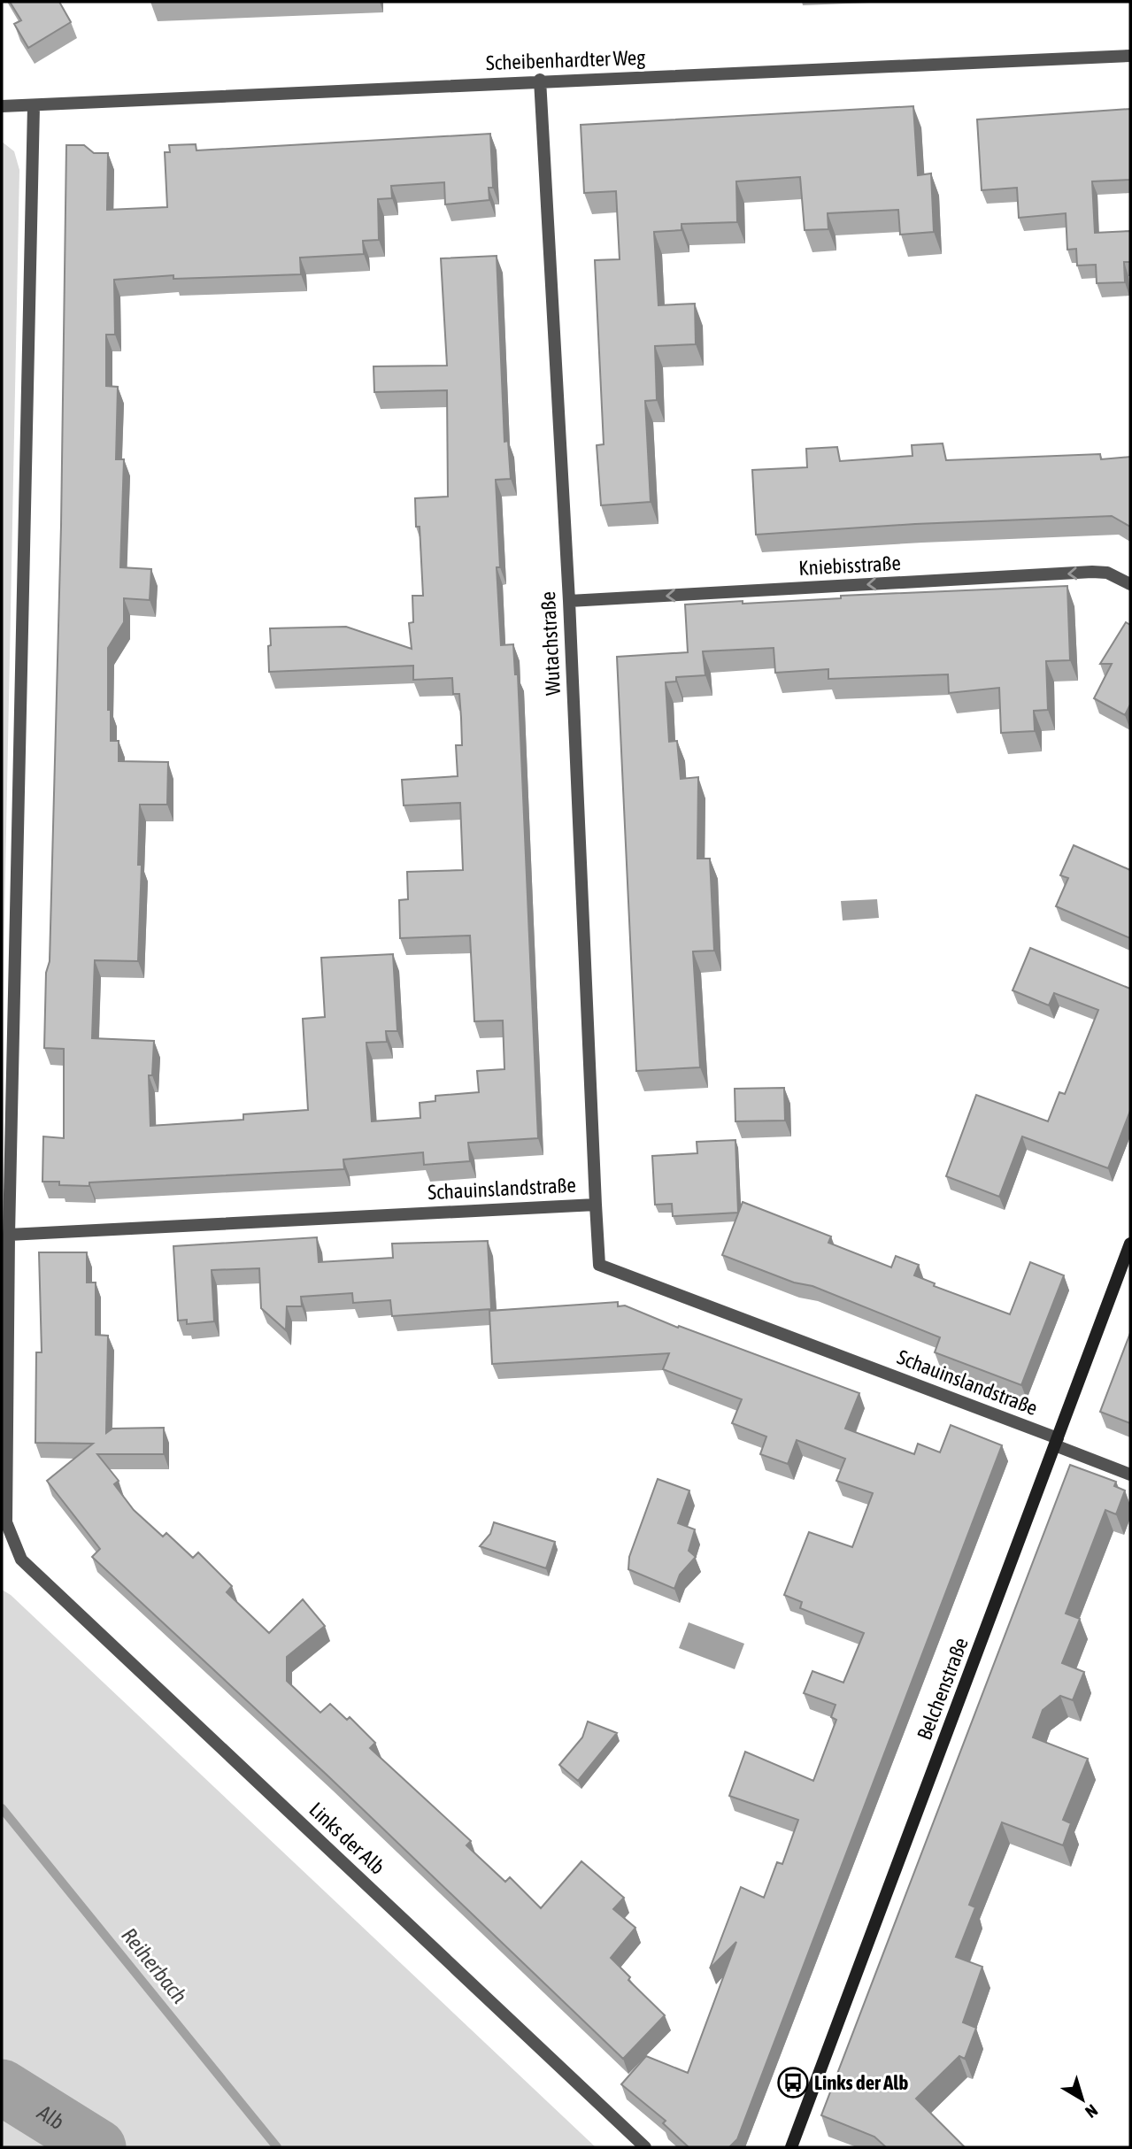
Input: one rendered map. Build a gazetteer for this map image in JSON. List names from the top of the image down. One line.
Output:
{"streets":{"street":["Scheibenhardter Weg","Kniebisstraße","Wutachstraße","Schauinslandstraße","Belchenstraße","Links der Alb"]},"crossings":[["Scheibenhardter Weg","Wutachstraße"],["Kniebisstraße","Wutachstraße"],["Wutachstraße","Schauinslandstraße"],["Schauinslandstraße","Belchenstraße"],["Schauinslandstraße","Links der Alb"]],"one_way":["Kniebisstraße"],"water":["Reiherbach","Alb"],"places":{"bus stop":["Links der Alb"]},"north":"bottom right"}
